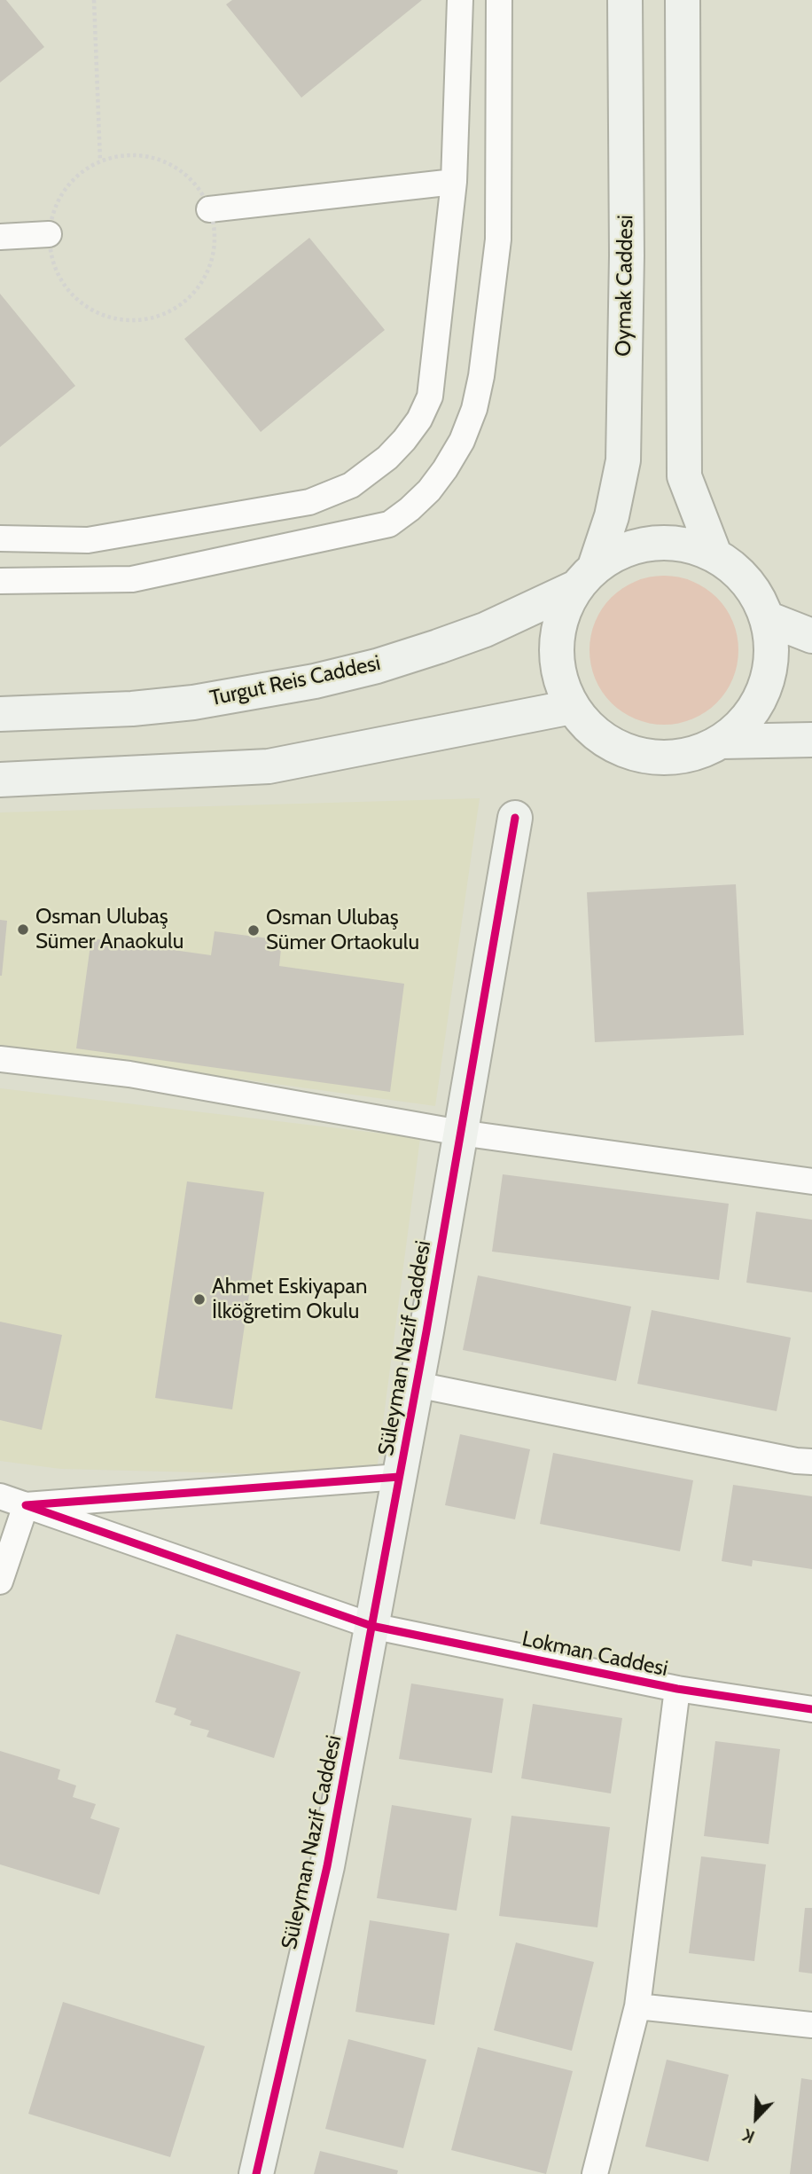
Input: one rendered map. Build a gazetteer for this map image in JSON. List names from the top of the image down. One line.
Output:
{"streets":{"street":["Oymak Caddesi","Turgut Reis Caddesi","Süleyman Nazif Caddesi","Lokman Caddesi"]},"crossings":[["Oymak Caddesi","Turgut Reis Caddesi"],["Süleyman Nazif Caddesi","Lokman Caddesi"]],"places":["Osman Ulubaş Sümer Anaokulu","Osman Ulubaş Sümer Ortaokulu","Ahmet Eskiyapan İlköğretim Okulu"],"north":"bottom left"}
